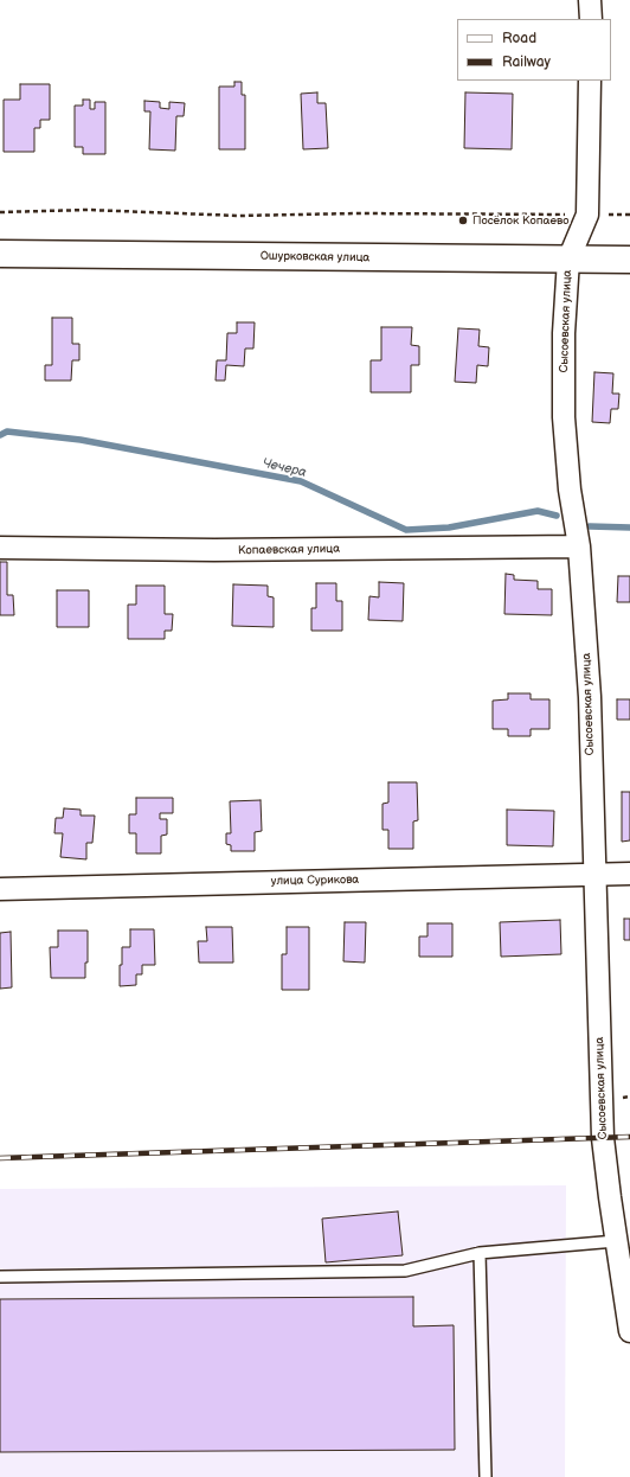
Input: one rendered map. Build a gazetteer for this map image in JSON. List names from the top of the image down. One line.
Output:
{"streets":{"street":["Ошурковская улица","Сысоевская улица","Копаевская улица","улица Сурикова"]},"crossings":[["Ошурковская улица","Сысоевская улица"],["Сысоевская улица","Копаевская улица"],["Сысоевская улица","улица Сурикова"]],"water":["Чечера"],"places":["Посёлок Копаево"],"legend":["Road","Railway"]}
